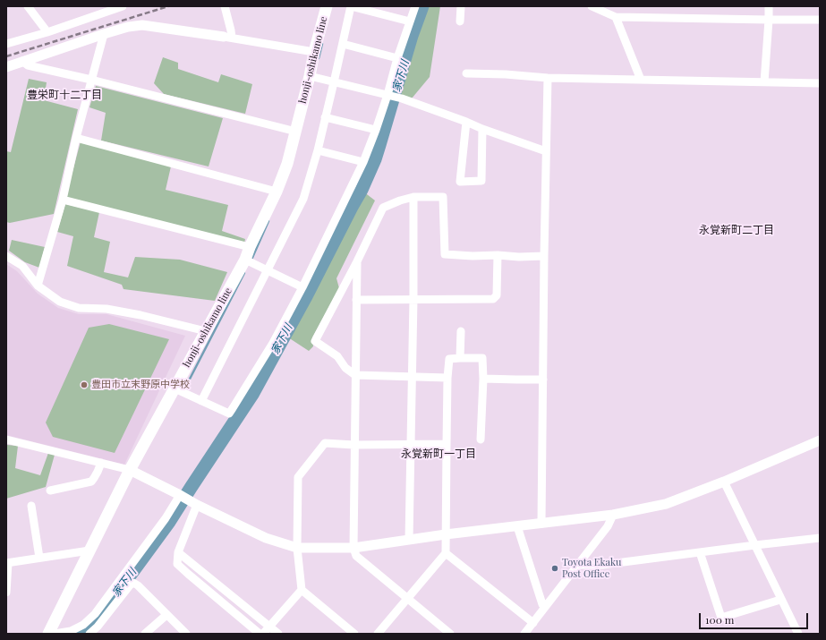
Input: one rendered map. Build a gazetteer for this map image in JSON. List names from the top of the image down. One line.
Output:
{"streets":{"main road":["honji-oshikamo line"]},"districts":["豊栄町十二丁目","永覚新町二丁目","永覚新町一丁目"],"water":["家下川"],"places":["豊田市立末野原中学校","Toyota Ekaku Post Office"],"scale_bar":"100 m"}
